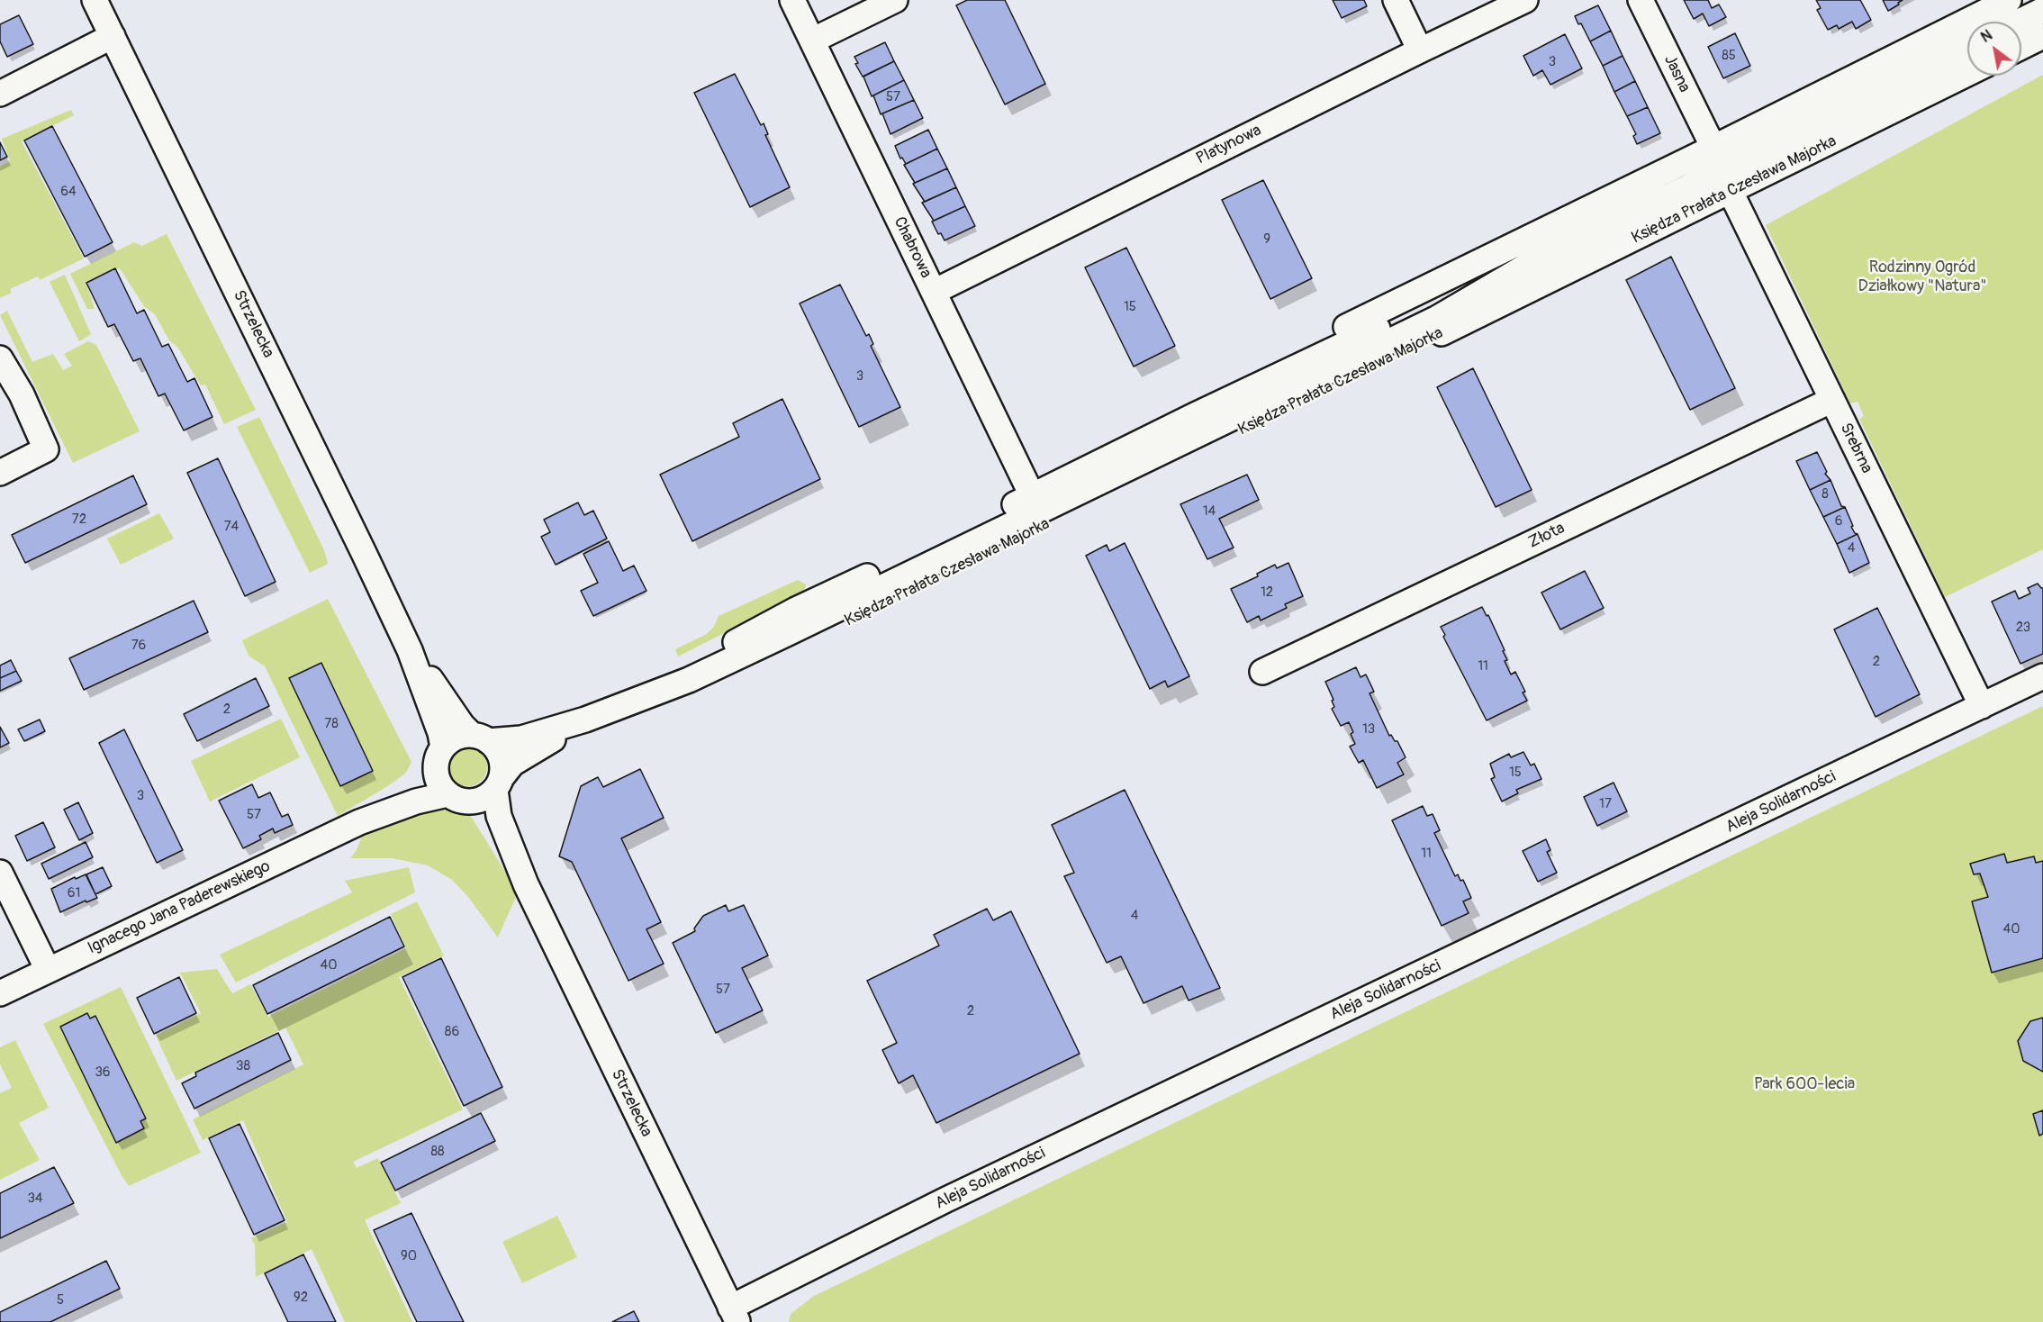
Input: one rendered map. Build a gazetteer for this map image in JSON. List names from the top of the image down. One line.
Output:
{"streets":{"street":["Jasna","Platynowa","Księdza Prałata Czesława Majorka","Chabrowa","Strzelecka","Srebrna","Złota","Aleja Solidarności","Ignacego Jana Paderewskiego"]},"crossings":[["Jasna","Księdza Prałata Czesława Majorka"],["Platynowa","Chabrowa"],["Księdza Prałata Czesława Majorka","Chabrowa"],["Księdza Prałata Czesława Majorka","Strzelecka"],["Księdza Prałata Czesława Majorka","Srebrna"],["Księdza Prałata Czesława Majorka","Ignacego Jana Paderewskiego"],["Strzelecka","Aleja Solidarności"],["Strzelecka","Ignacego Jana Paderewskiego"],["Srebrna","Złota"],["Srebrna","Aleja Solidarności"]],"parks":["Rodzinny Ogród Działkowy \"Natura\"","Park 600-lecia"],"house_numbers":["85","3","57","64","9","15","3","8","14","72","6","74","4","12","23","76","2","11","2","78","13","15","3","17","57","11","61","4","40","40","57","2","86","38","36","88","34","90","92","5"],"north":"top left"}
